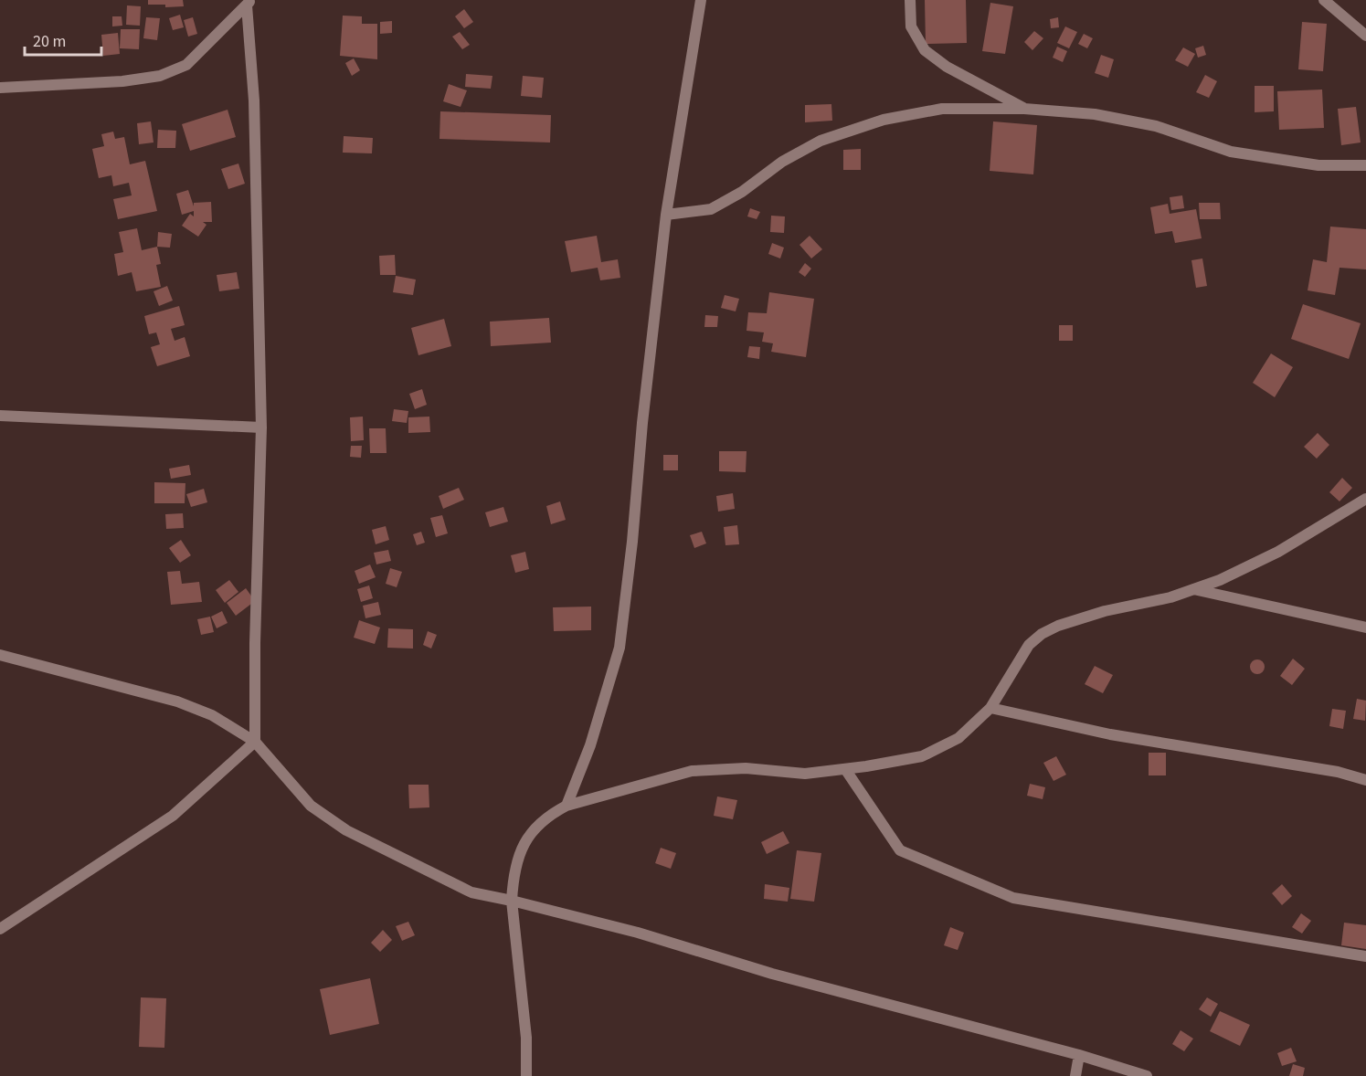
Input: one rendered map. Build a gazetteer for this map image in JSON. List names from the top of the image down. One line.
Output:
{"scale_bar":"20 m"}
